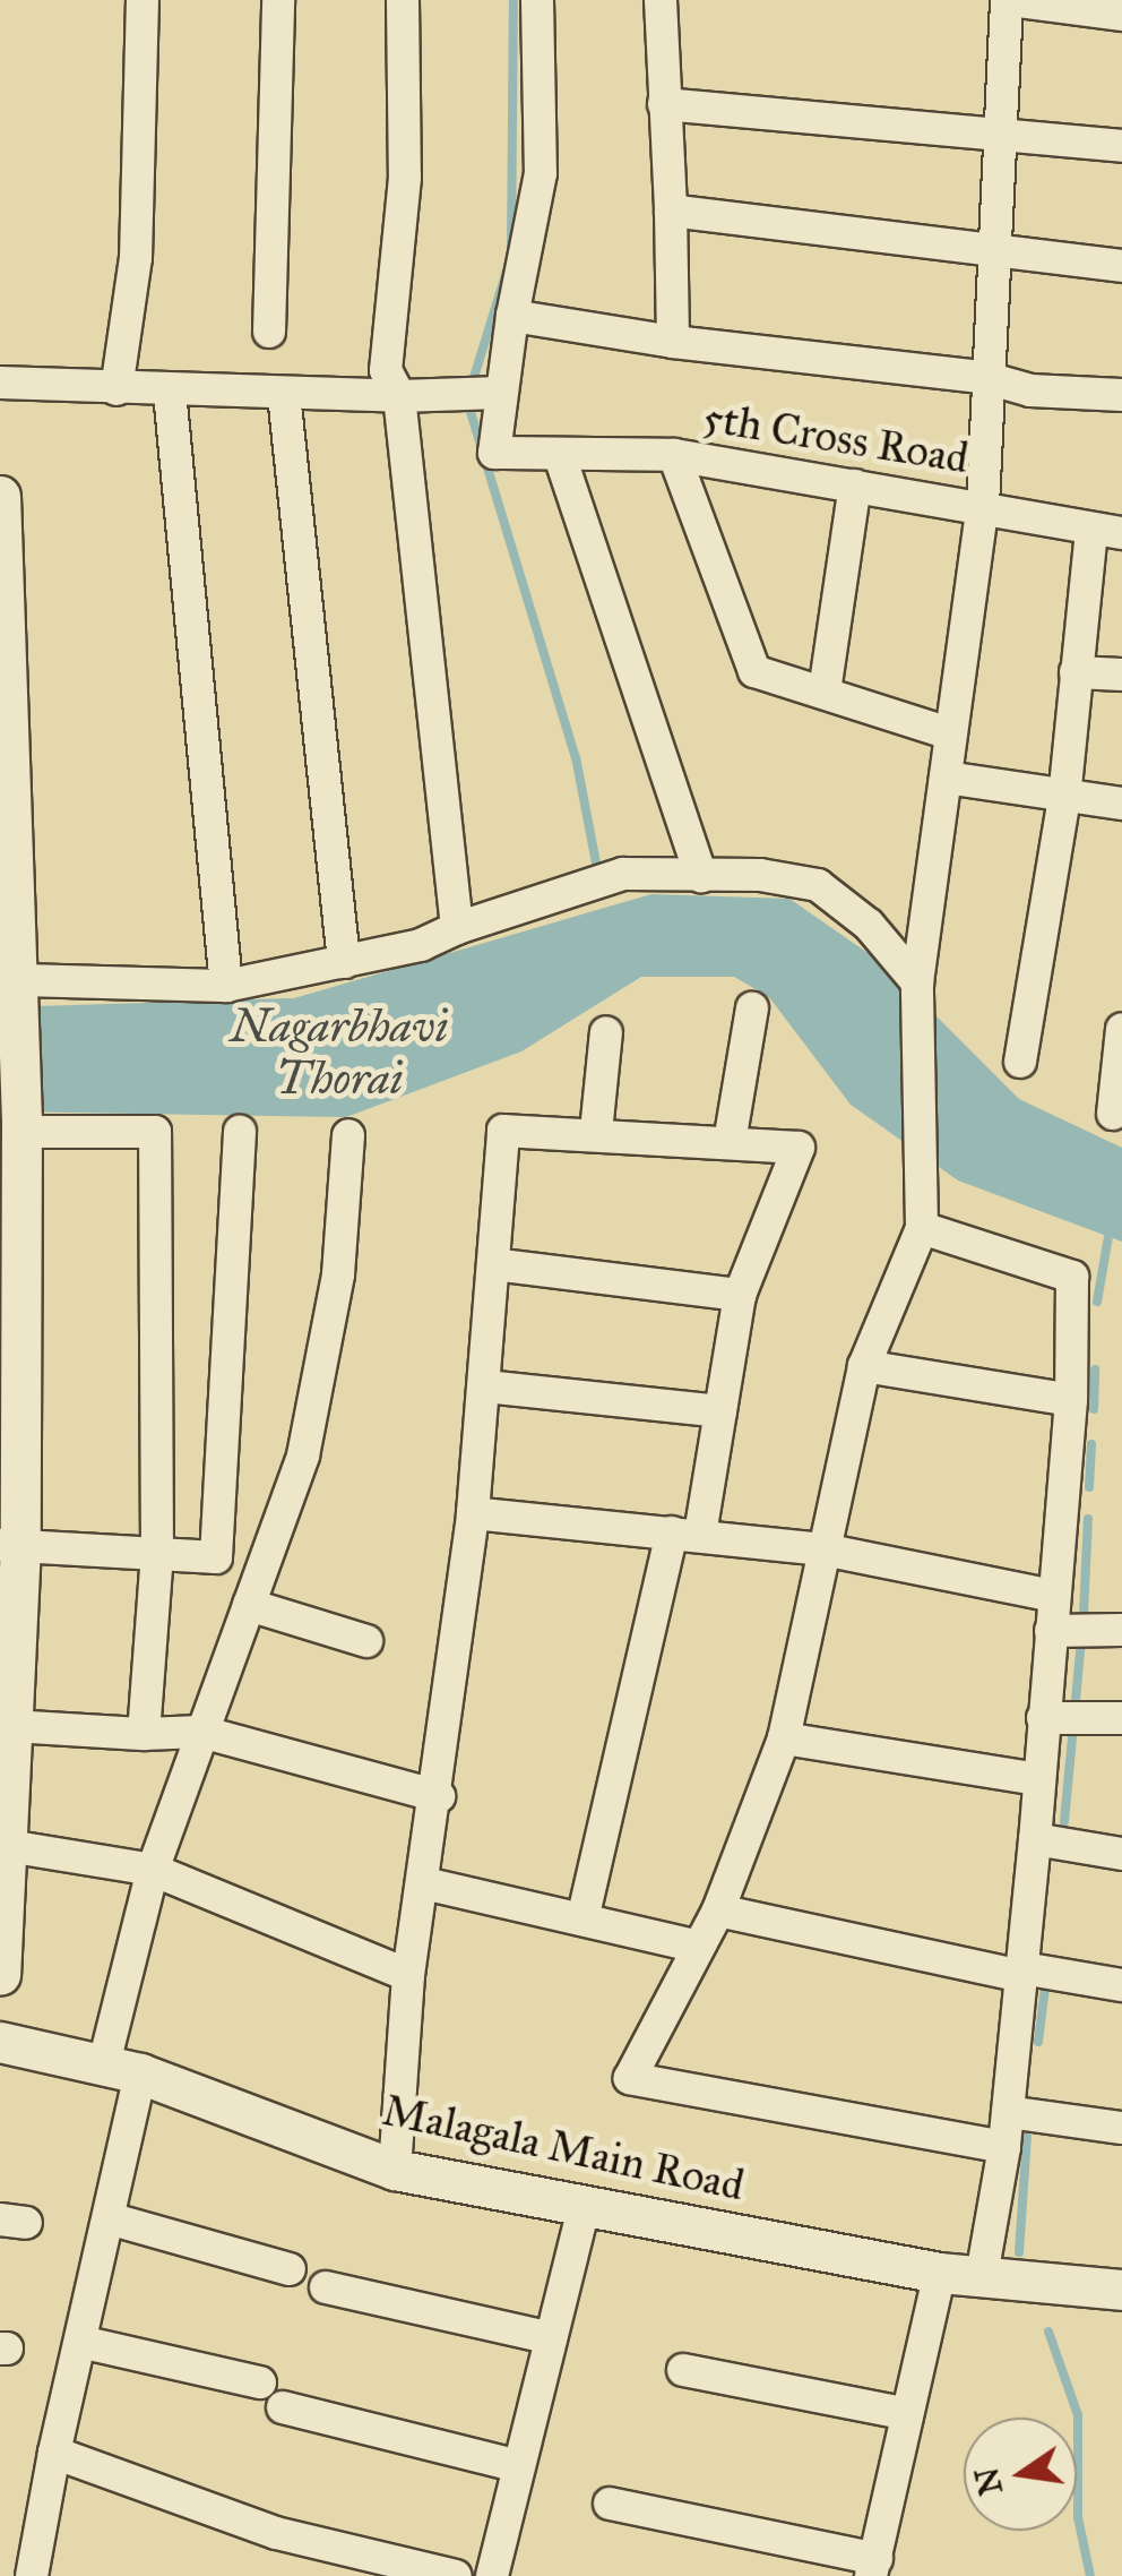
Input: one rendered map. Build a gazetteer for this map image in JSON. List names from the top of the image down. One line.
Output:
{"streets":{"street":["5th Cross Road","Malagala Main Road"]},"water":["Nagarbhavi Thorai"],"north":"left"}
